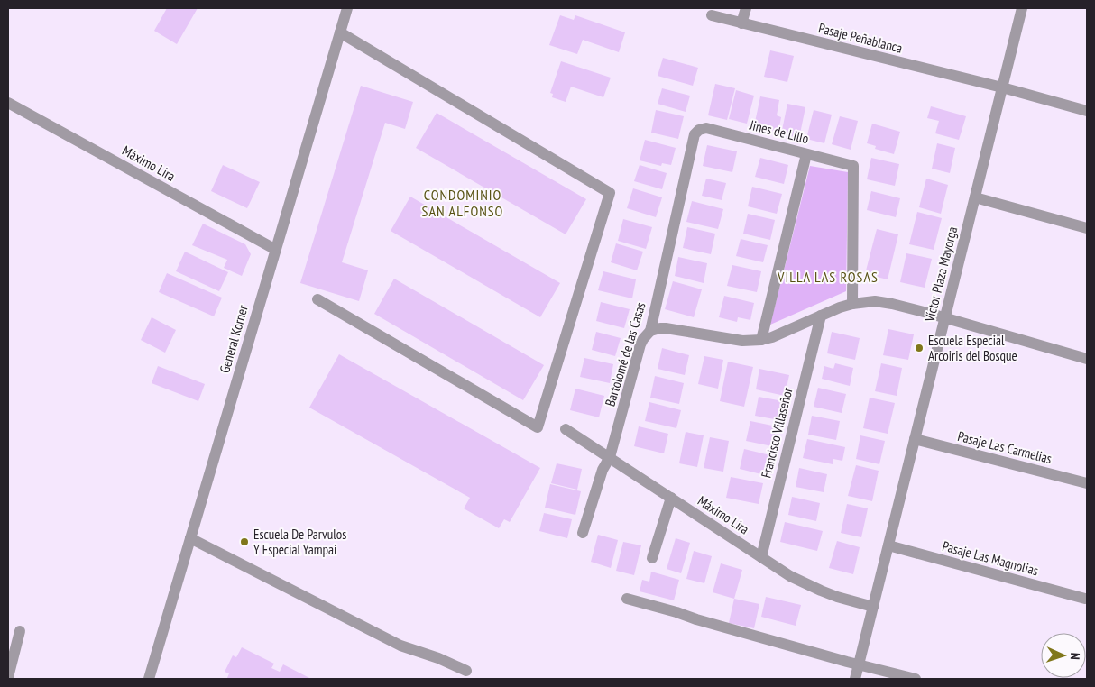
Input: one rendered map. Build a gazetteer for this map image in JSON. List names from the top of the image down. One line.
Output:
{"streets":{"street":["Pasaje Peñablanca","Jines de Lillo","Máximo Lira","Víctor Plaza Mayorga","General Korner","Bartolomé de las Casas","Francisco Villaseñor","Pasaje Las Carmelias","Pasaje Las Magnolias"]},"crossings":[["Pasaje Peñablanca","Víctor Plaza Mayorga"],["Jines de Lillo","Bartolomé de las Casas"],["Máximo Lira","Víctor Plaza Mayorga"],["Máximo Lira","General Korner"],["Máximo Lira","Bartolomé de las Casas"],["Máximo Lira","Francisco Villaseñor"],["Víctor Plaza Mayorga","Pasaje Las Carmelias"],["Víctor Plaza Mayorga","Pasaje Las Magnolias"]],"districts":["CONDOMINIO SAN ALFONSO","VILLA LAS ROSAS"],"places":["Escuela Especial Arcoiris del Bosque","Escuela De Parvulos Y Especial Yampai"],"north":"right"}
